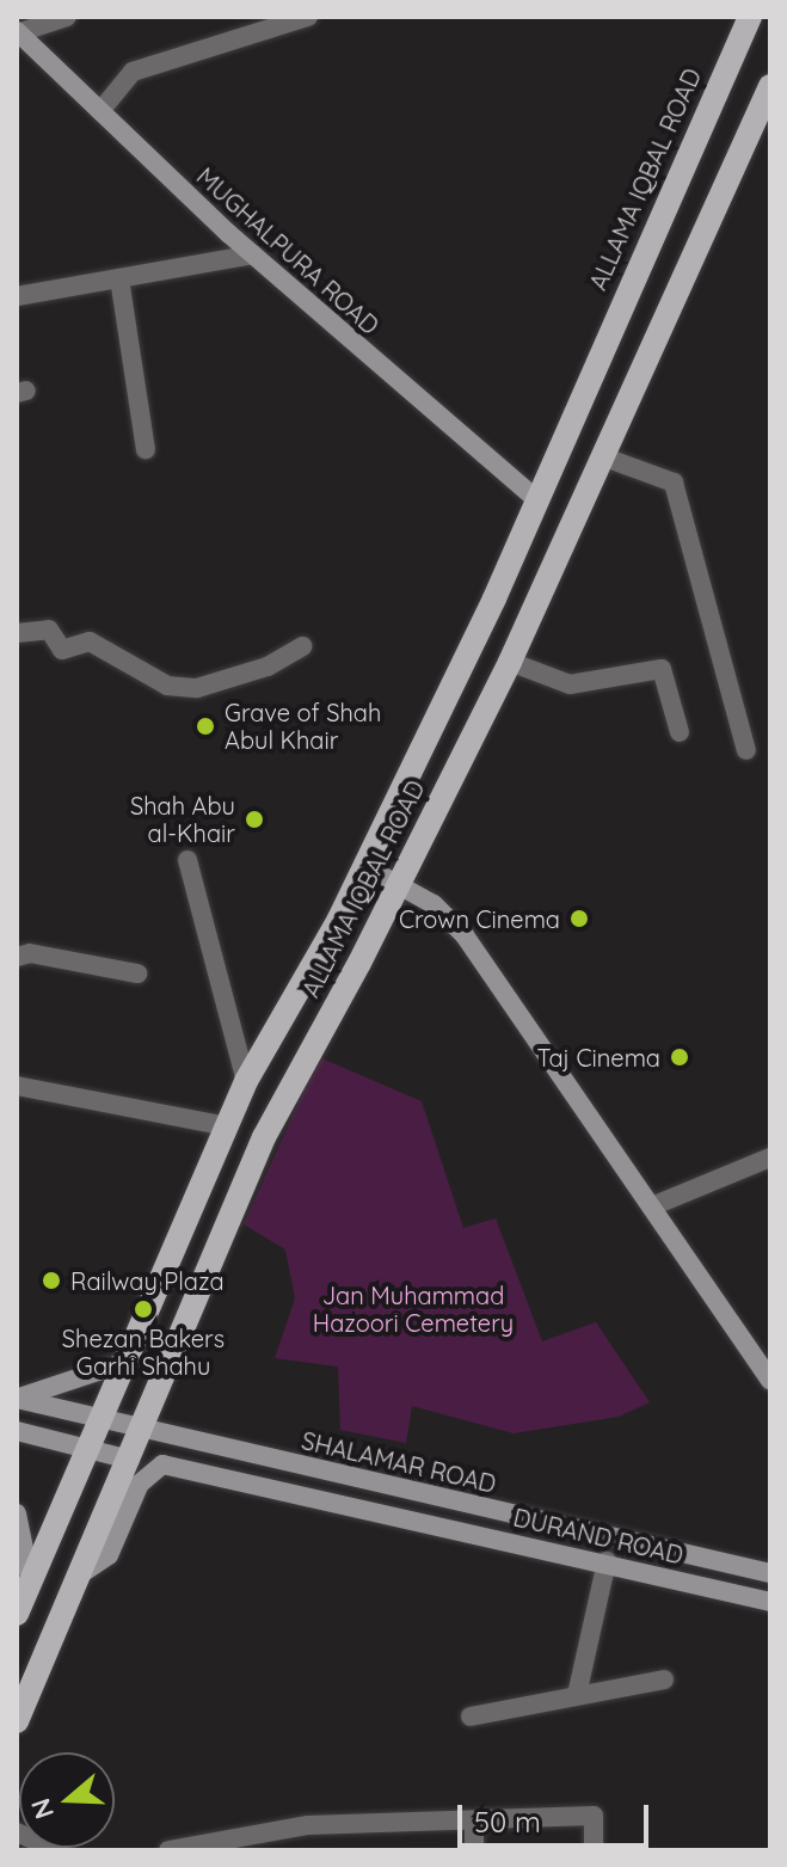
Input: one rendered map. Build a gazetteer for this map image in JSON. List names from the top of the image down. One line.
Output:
{"streets":{"main road":["ALLAMA IQBAL ROAD","MUGHALPURA ROAD","SHALAMAR ROAD","DURAND ROAD"]},"crossings":[["ALLAMA IQBAL ROAD","MUGHALPURA ROAD"],["ALLAMA IQBAL ROAD","SHALAMAR ROAD"],["ALLAMA IQBAL ROAD","DURAND ROAD"]],"parks":["Jan Muhammad Hazoori Cemetery"],"places":["Grave of Shah Abul Khair","Shah Abu al-Khair","Crown Cinema","Taj Cinema","Railway Plaza","Shezan Bakers Garhi Shahu"],"scale_bar":"50 m","north":"left"}
